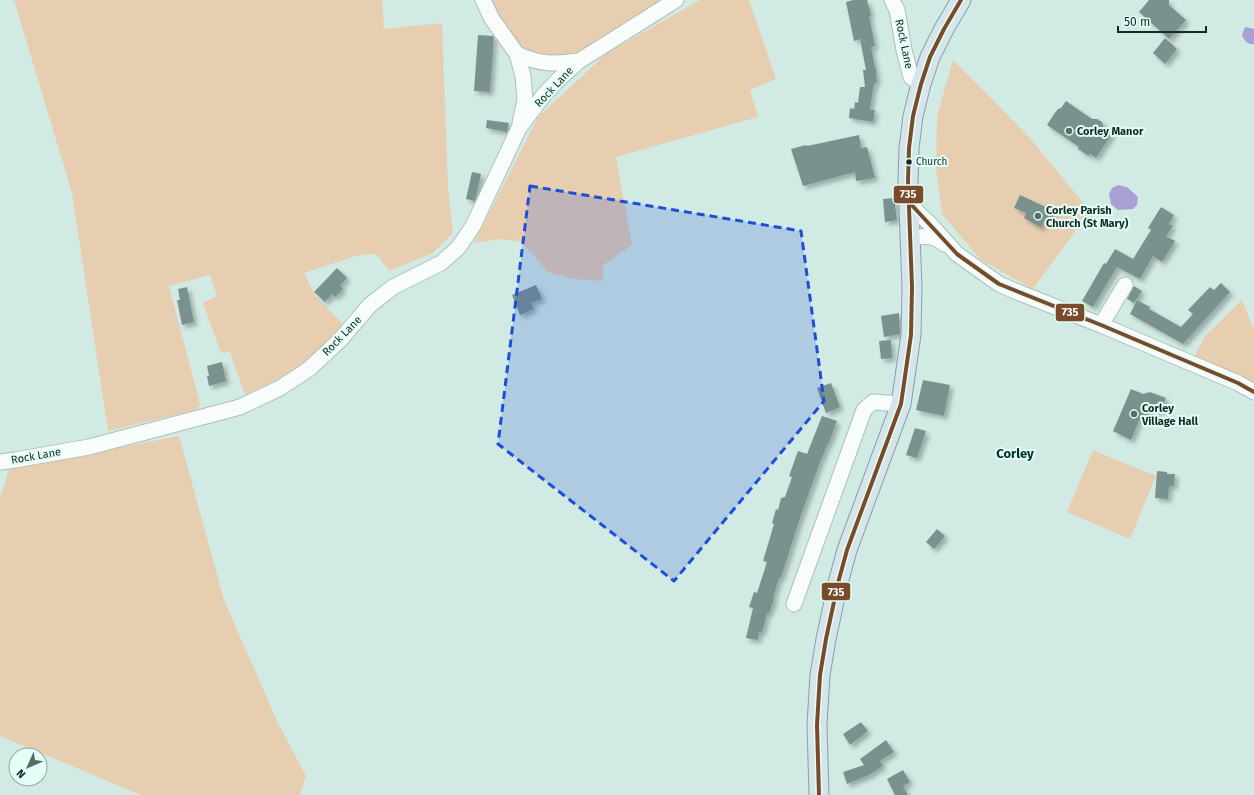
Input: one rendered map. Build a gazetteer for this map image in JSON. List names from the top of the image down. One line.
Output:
{"streets":{"street":["Rock Lane"]},"districts":["Corley"],"places":["Corley Manor","Church","Corley Parish Church (St Mary)","Corley Village Hall"],"lines":["transit line 735"],"scale_bar":"50 m","north":"bottom left"}
